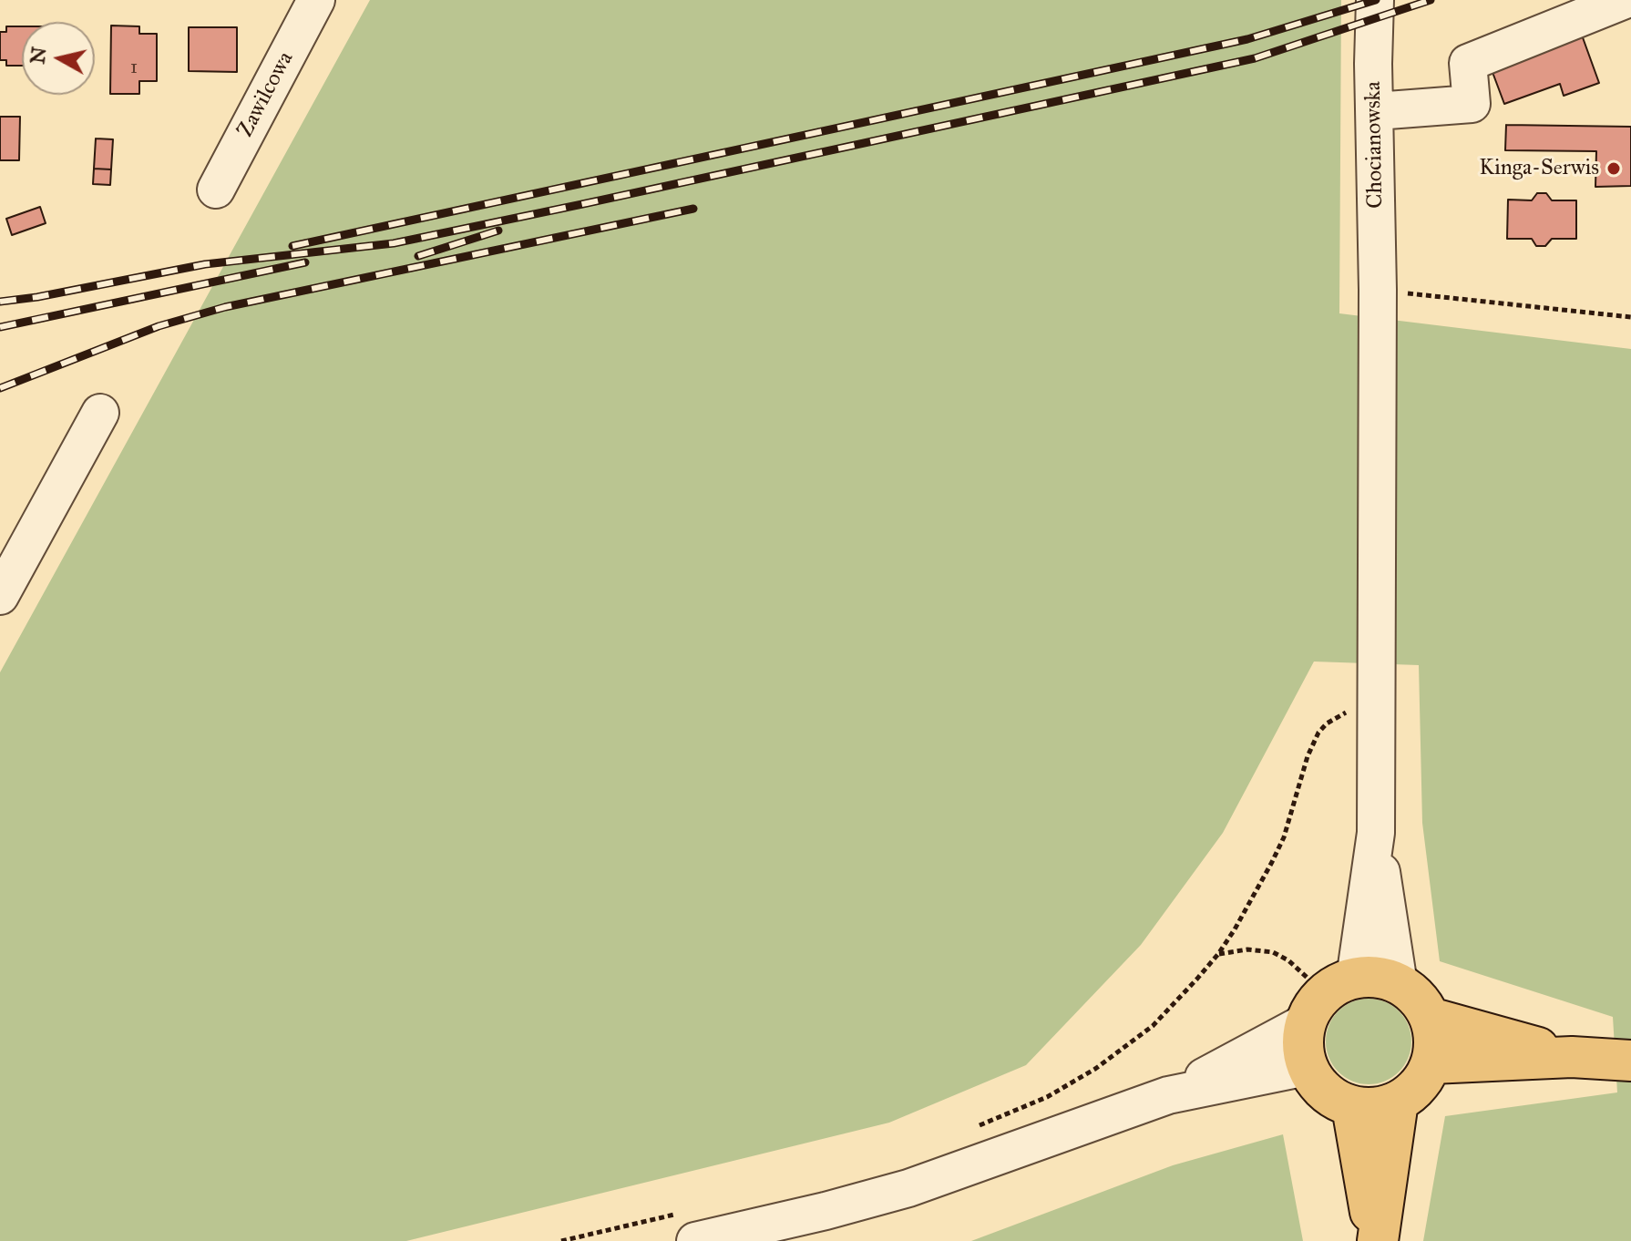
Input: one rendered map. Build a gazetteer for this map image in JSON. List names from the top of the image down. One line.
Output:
{"streets":{"street":["Zawilcowa","Chocianowska"]},"places":["Kinga-Serwis"],"house_numbers":["1"],"north":"left"}
